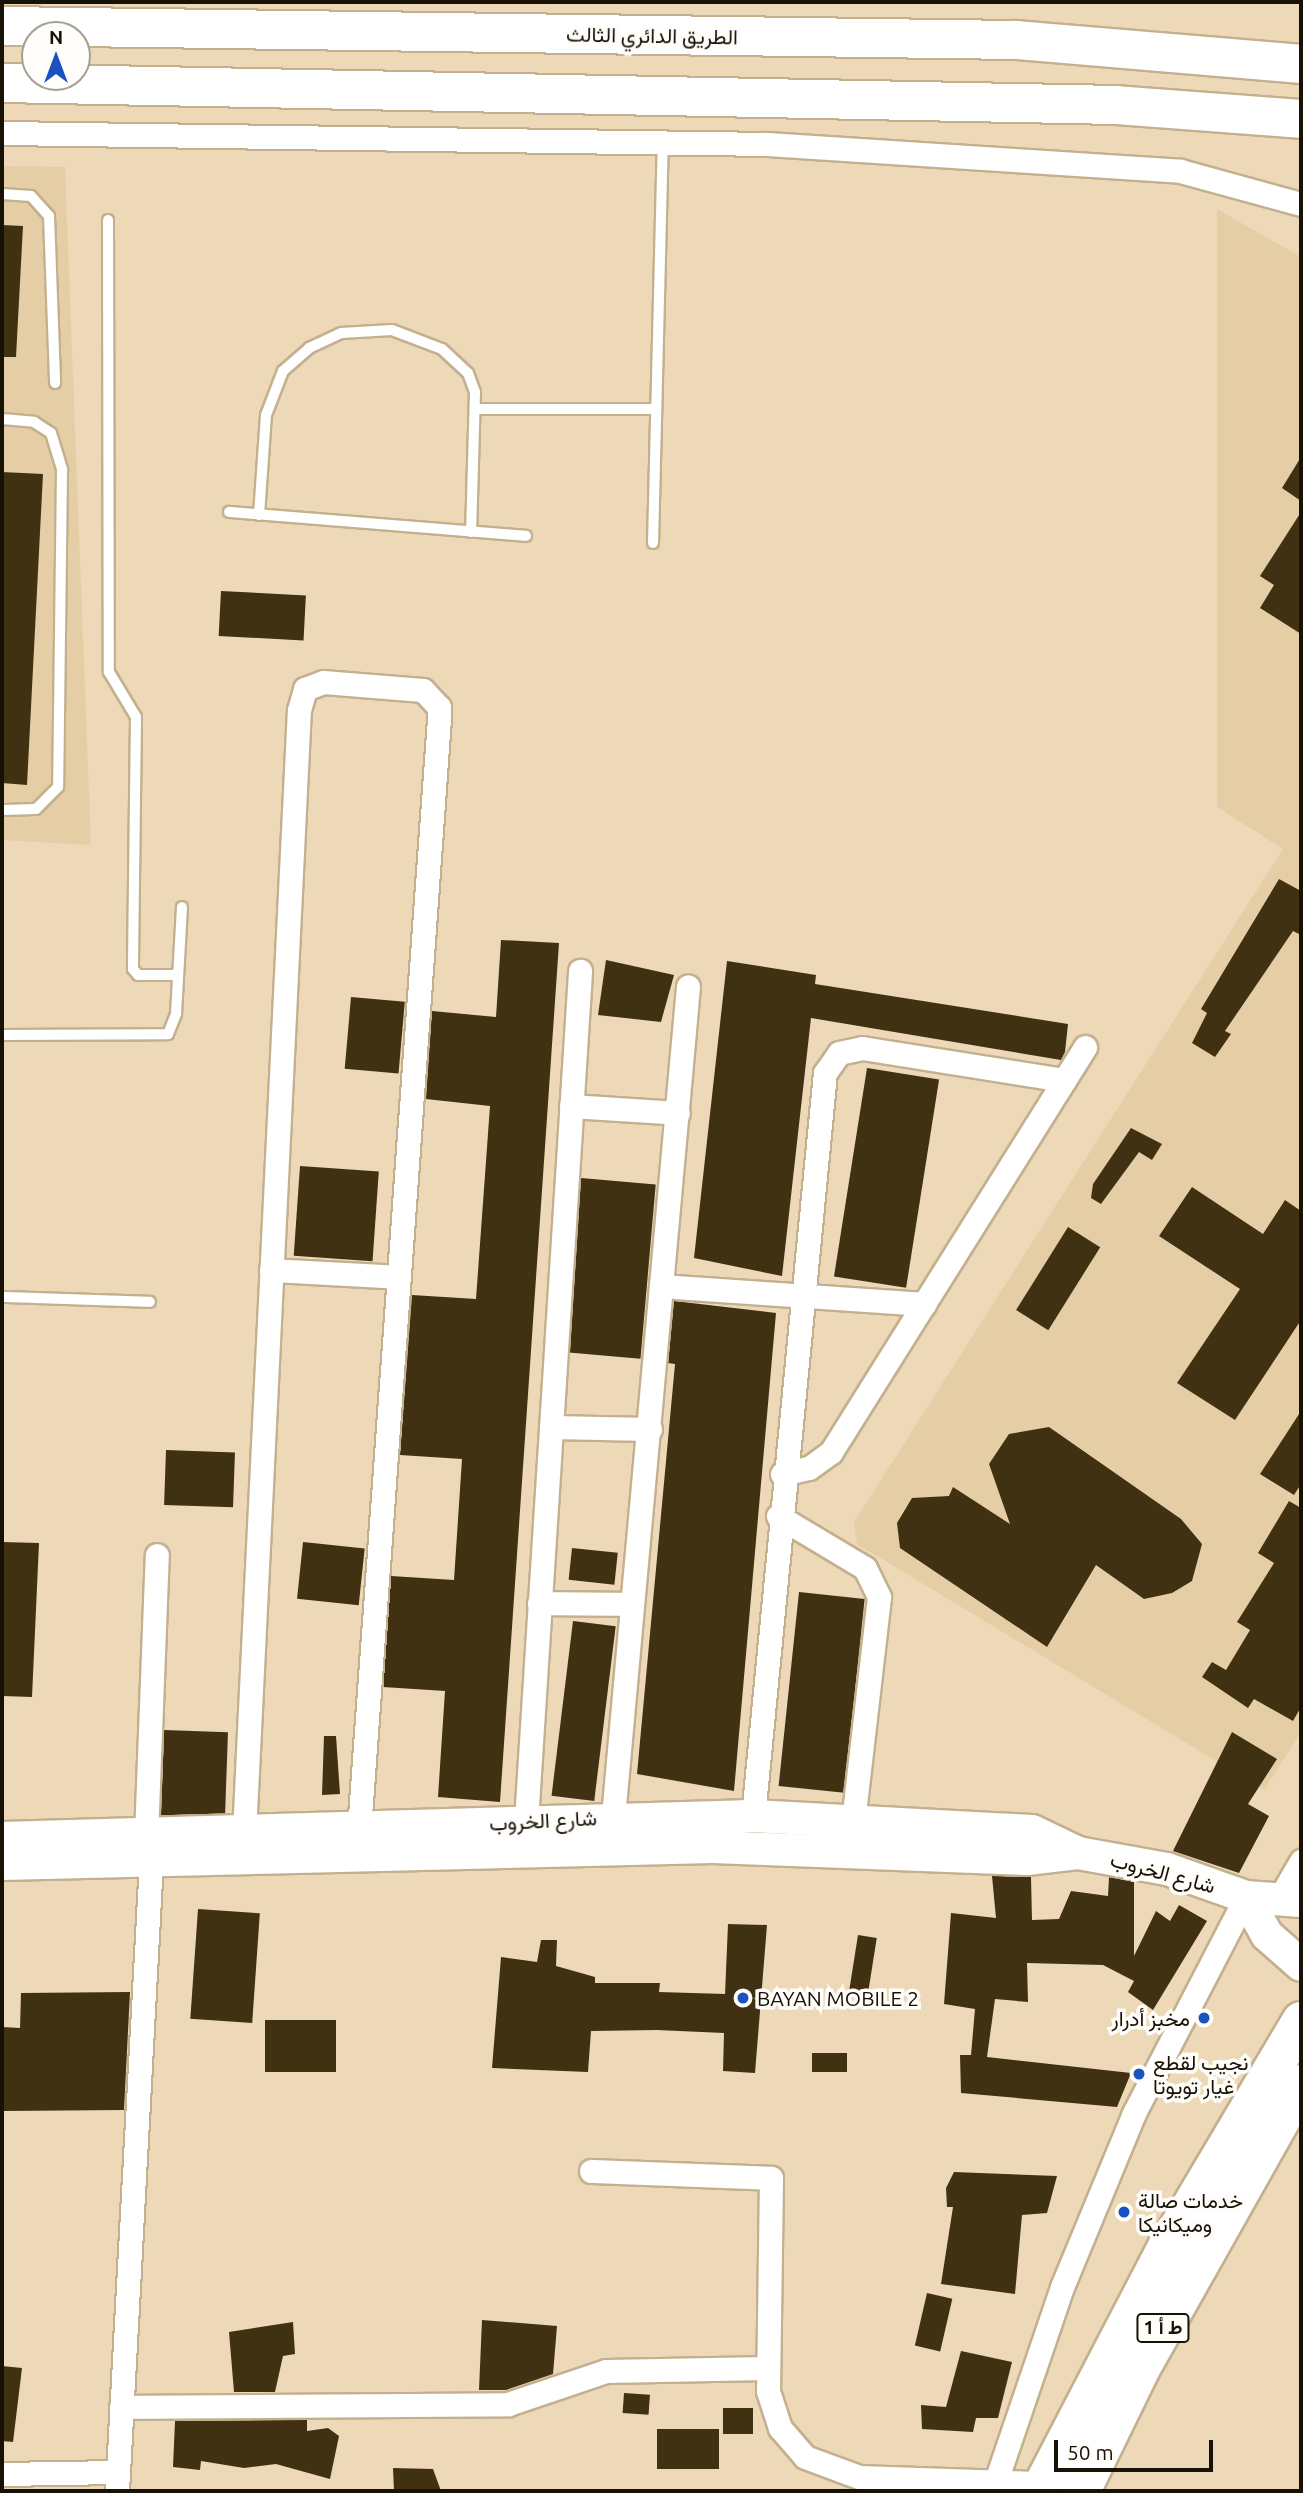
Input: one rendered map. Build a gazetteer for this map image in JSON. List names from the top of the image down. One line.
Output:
{"streets":{"highway":["الطريق الدائري الثالث","ط أ 1"],"main road":["شارع الخروب"]},"places":["BAYAN MOBILE 2","مخبز أدرار","نجيب لقطع غيار تويوتا","خدمات صالة وميكانيكا"],"scale_bar":"50 m","north":"top"}
